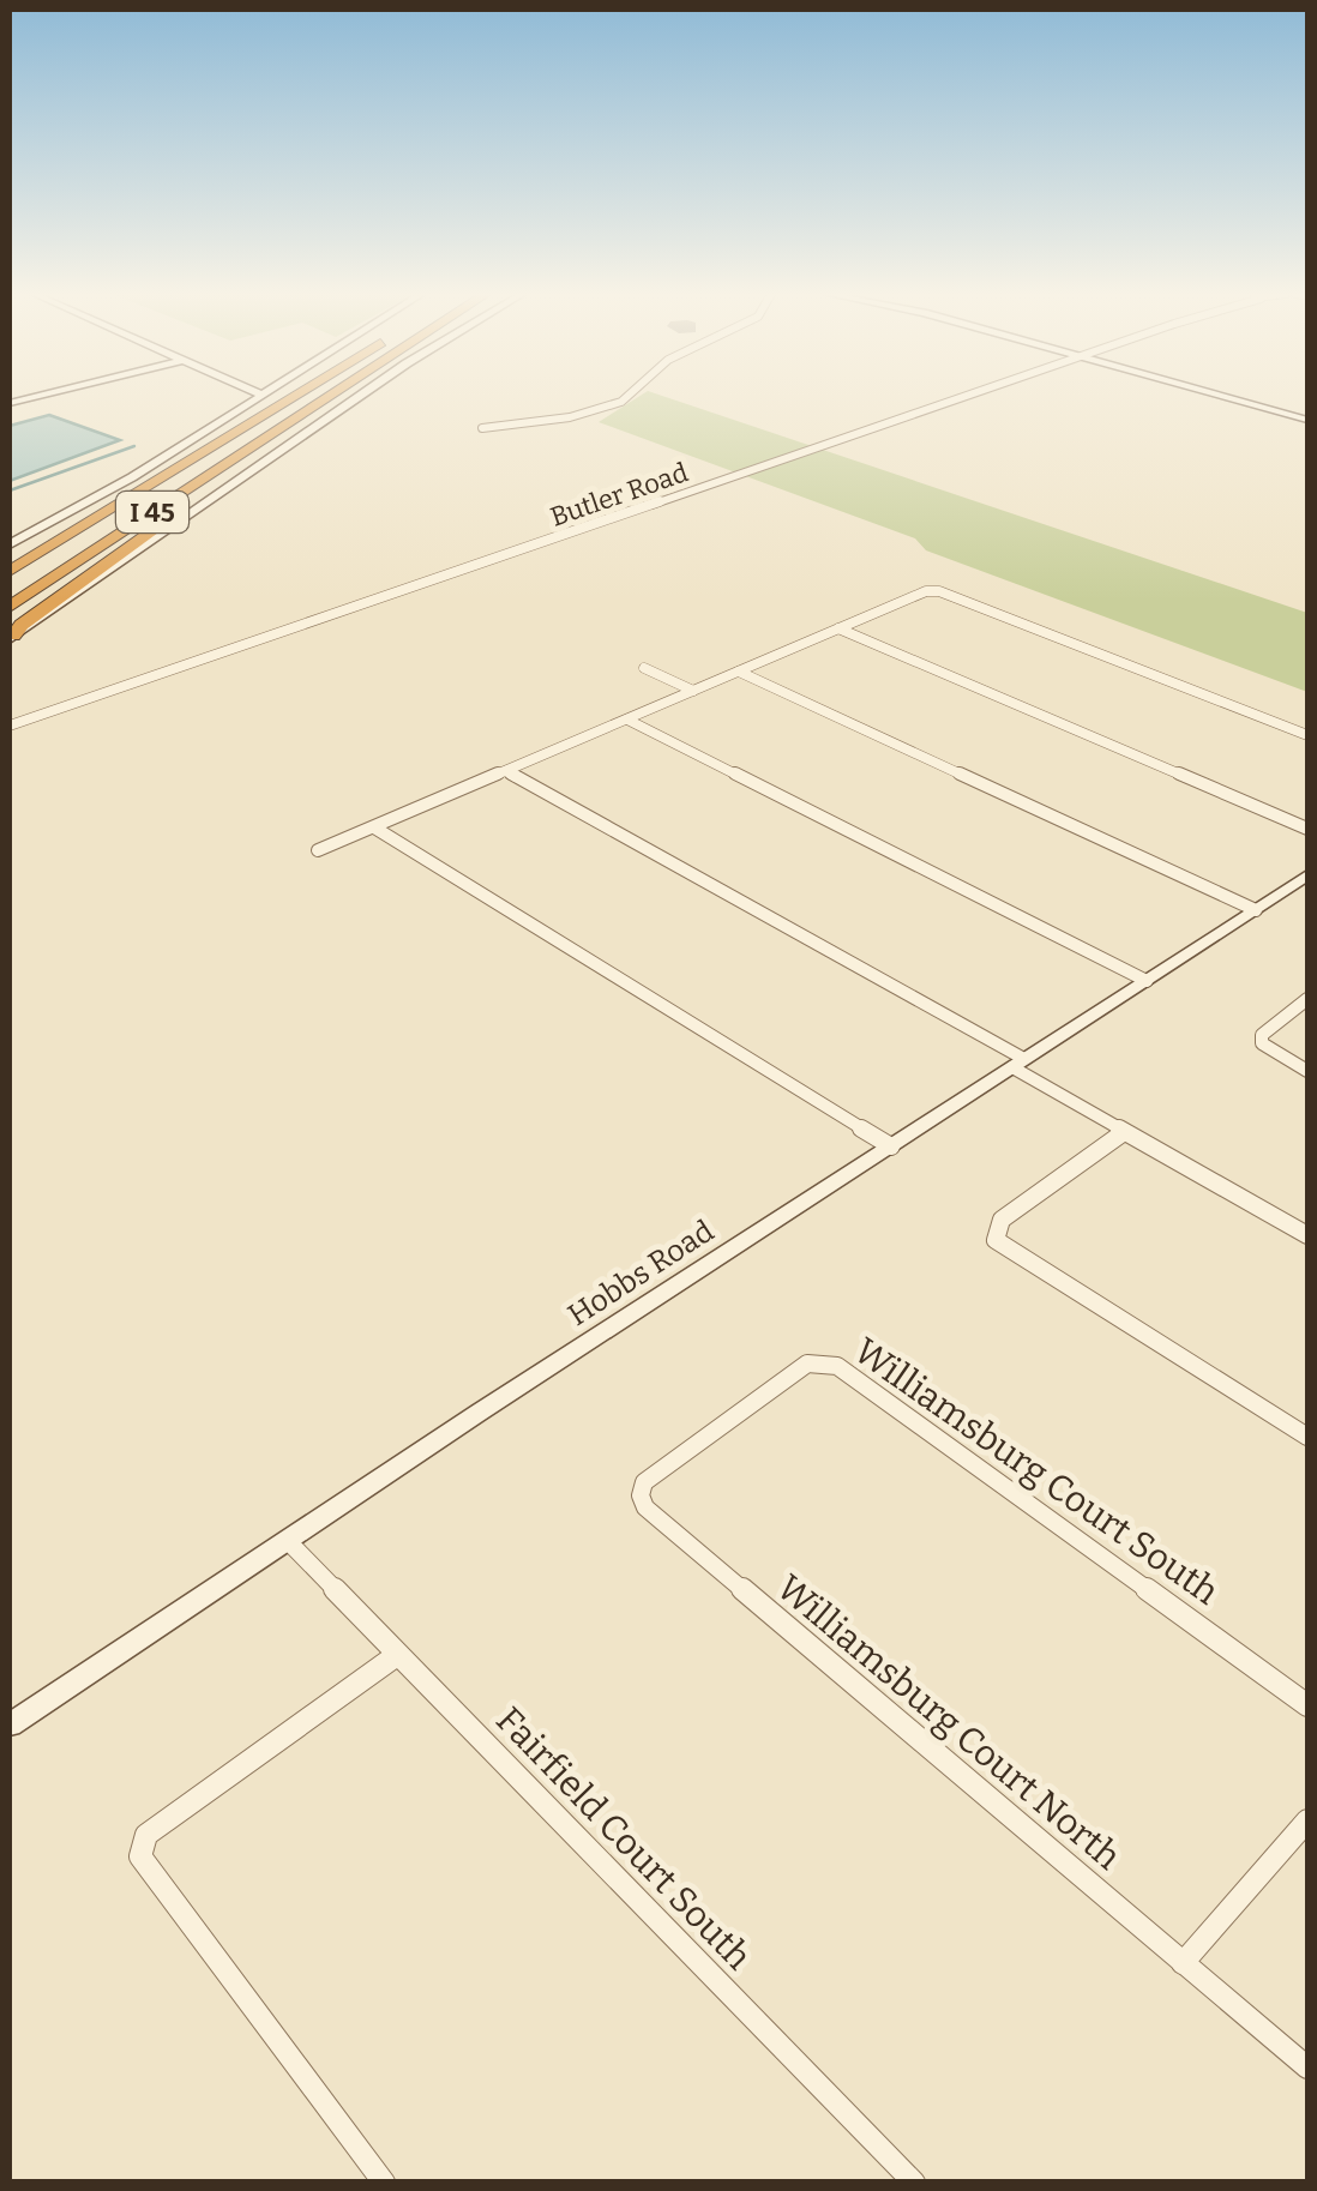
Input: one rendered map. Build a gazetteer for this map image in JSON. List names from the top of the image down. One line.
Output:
{"streets":{"highway":["I 45"],"main road":["Hobbs Road"],"street":["Butler Road","Williamsburg Court South","Williamsburg Court North","Fairfield Court South"]},"crossings":[["Hobbs Road","Fairfield Court South"],["Williamsburg Court South","Williamsburg Court North"]]}
